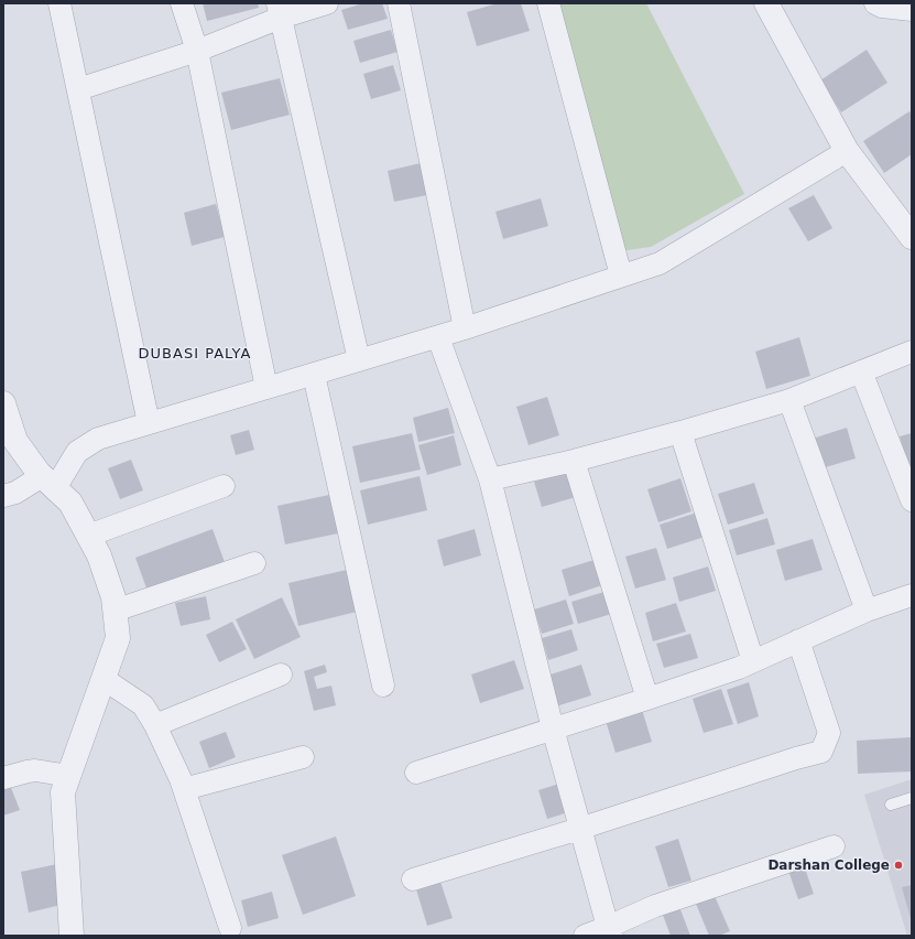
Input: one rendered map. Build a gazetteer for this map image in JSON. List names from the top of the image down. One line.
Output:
{"districts":["DUBASI PALYA"],"places":["Darshan College"]}
